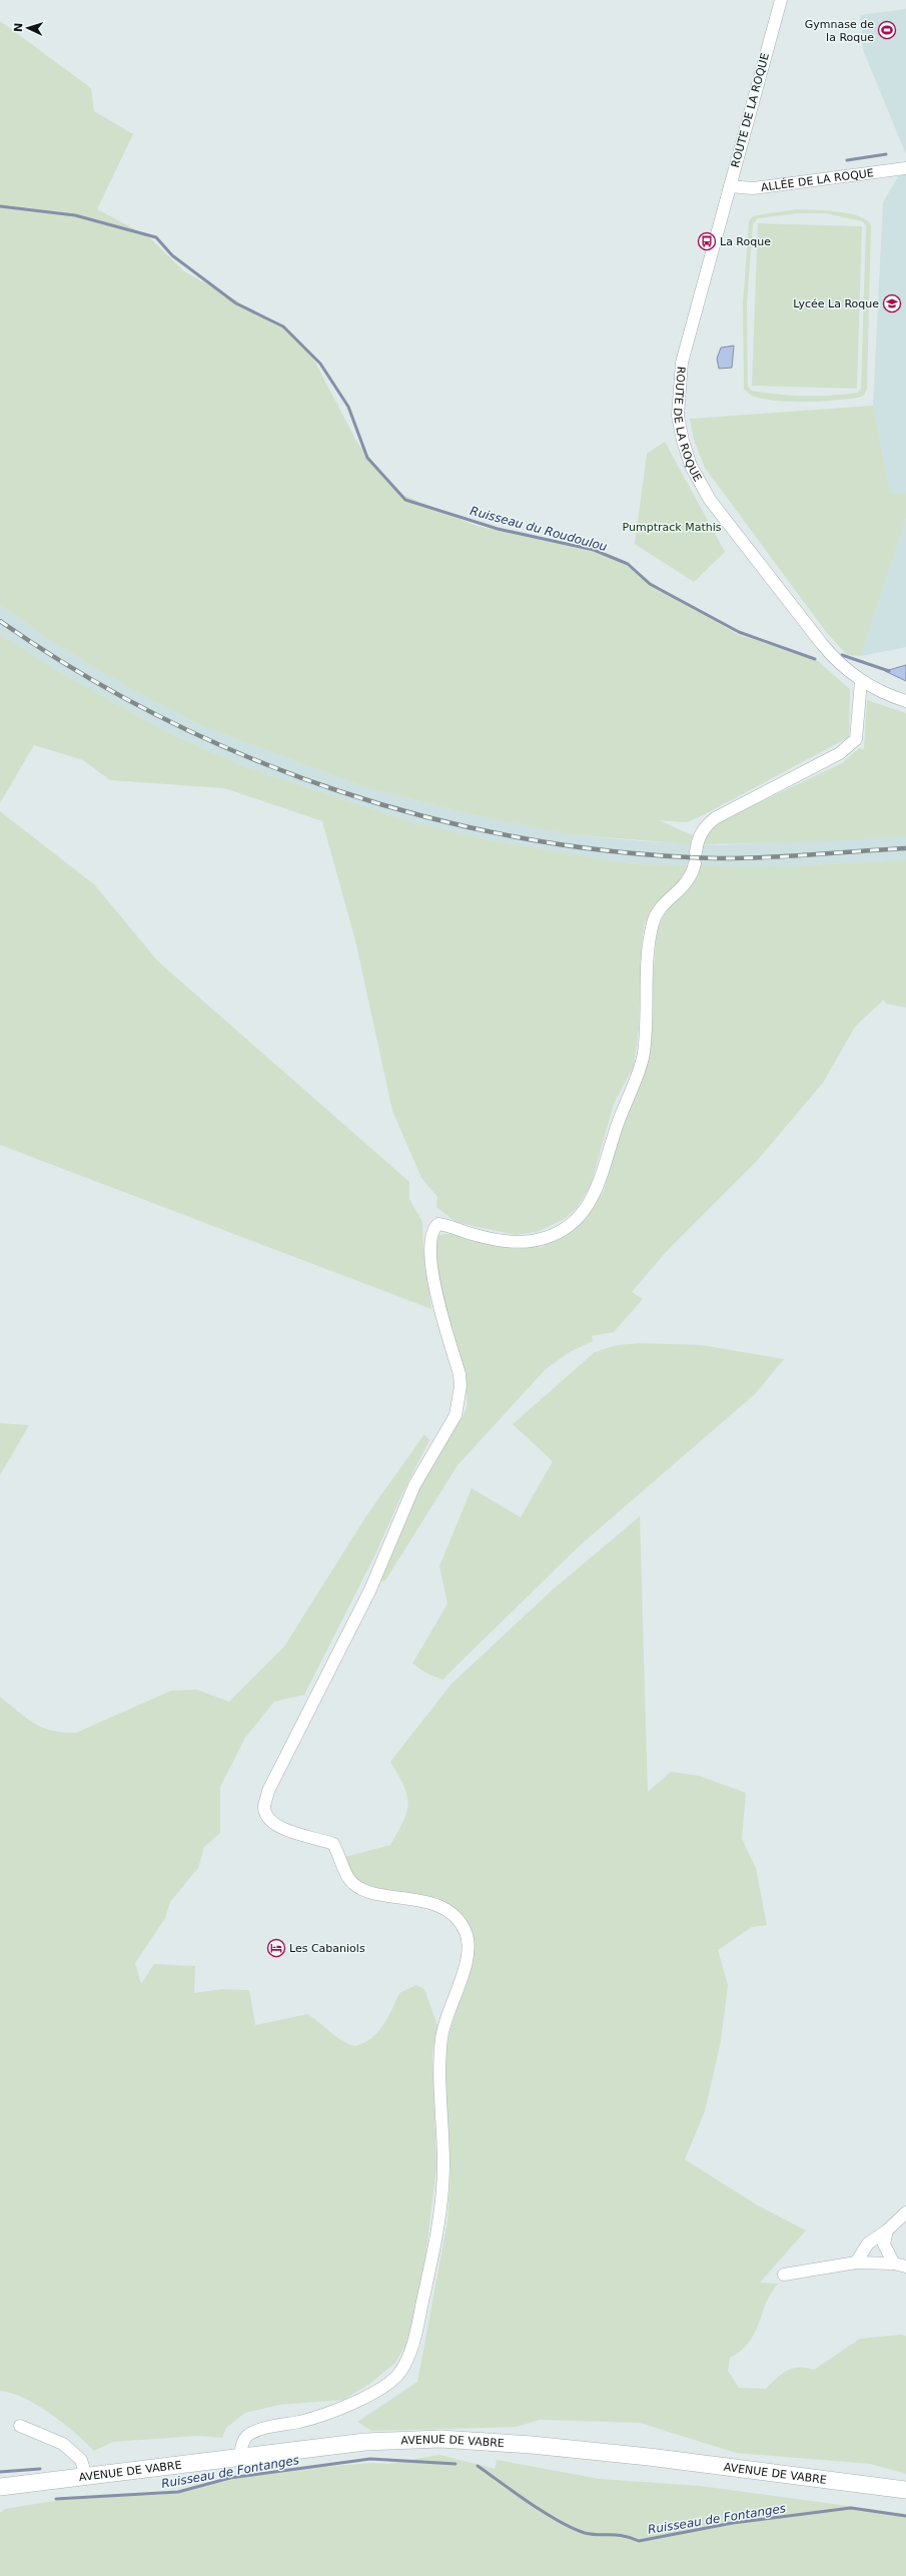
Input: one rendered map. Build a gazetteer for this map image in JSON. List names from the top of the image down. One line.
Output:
{"streets":{"main road":["AVENUE DE VABRE"],"street":["ROUTE DE LA ROQUE","ALLÉE DE LA ROQUE"]},"crossings":[["ROUTE DE LA ROQUE","ALLÉE DE LA ROQUE"]],"water":["Ruisseau du Roudoulou","Ruisseau de Fontanges"],"parks":["Pumptrack Mathis"],"places":{"sports":["Gymnase de la Roque"],"bus stop":["La Roque"],"school or university":["Lycée La Roque"],"hotel":["Les Cabaniols"]},"north":"left"}
